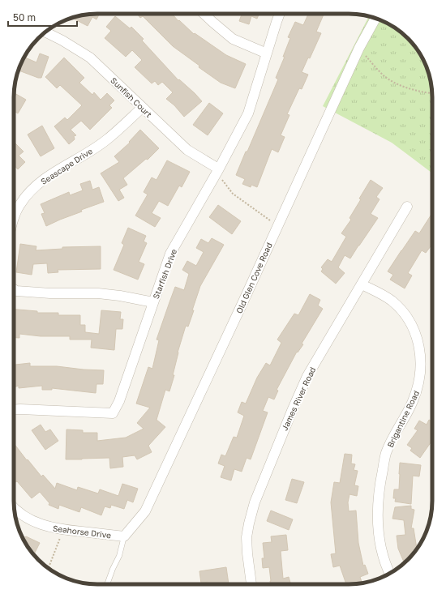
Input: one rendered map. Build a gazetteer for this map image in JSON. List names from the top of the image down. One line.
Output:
{"streets":{"street":["Sunfish Court","Seascape Drive","Starfish Drive","Old Glen Cove Road","James River Road","Brigantine Road","Seahorse Drive"]},"crossings":[["Sunfish Court","Seascape Drive"],["Sunfish Court","Starfish Drive"],["Old Glen Cove Road","Seahorse Drive"],["James River Road","Brigantine Road"]],"scale_bar":"50 m"}
